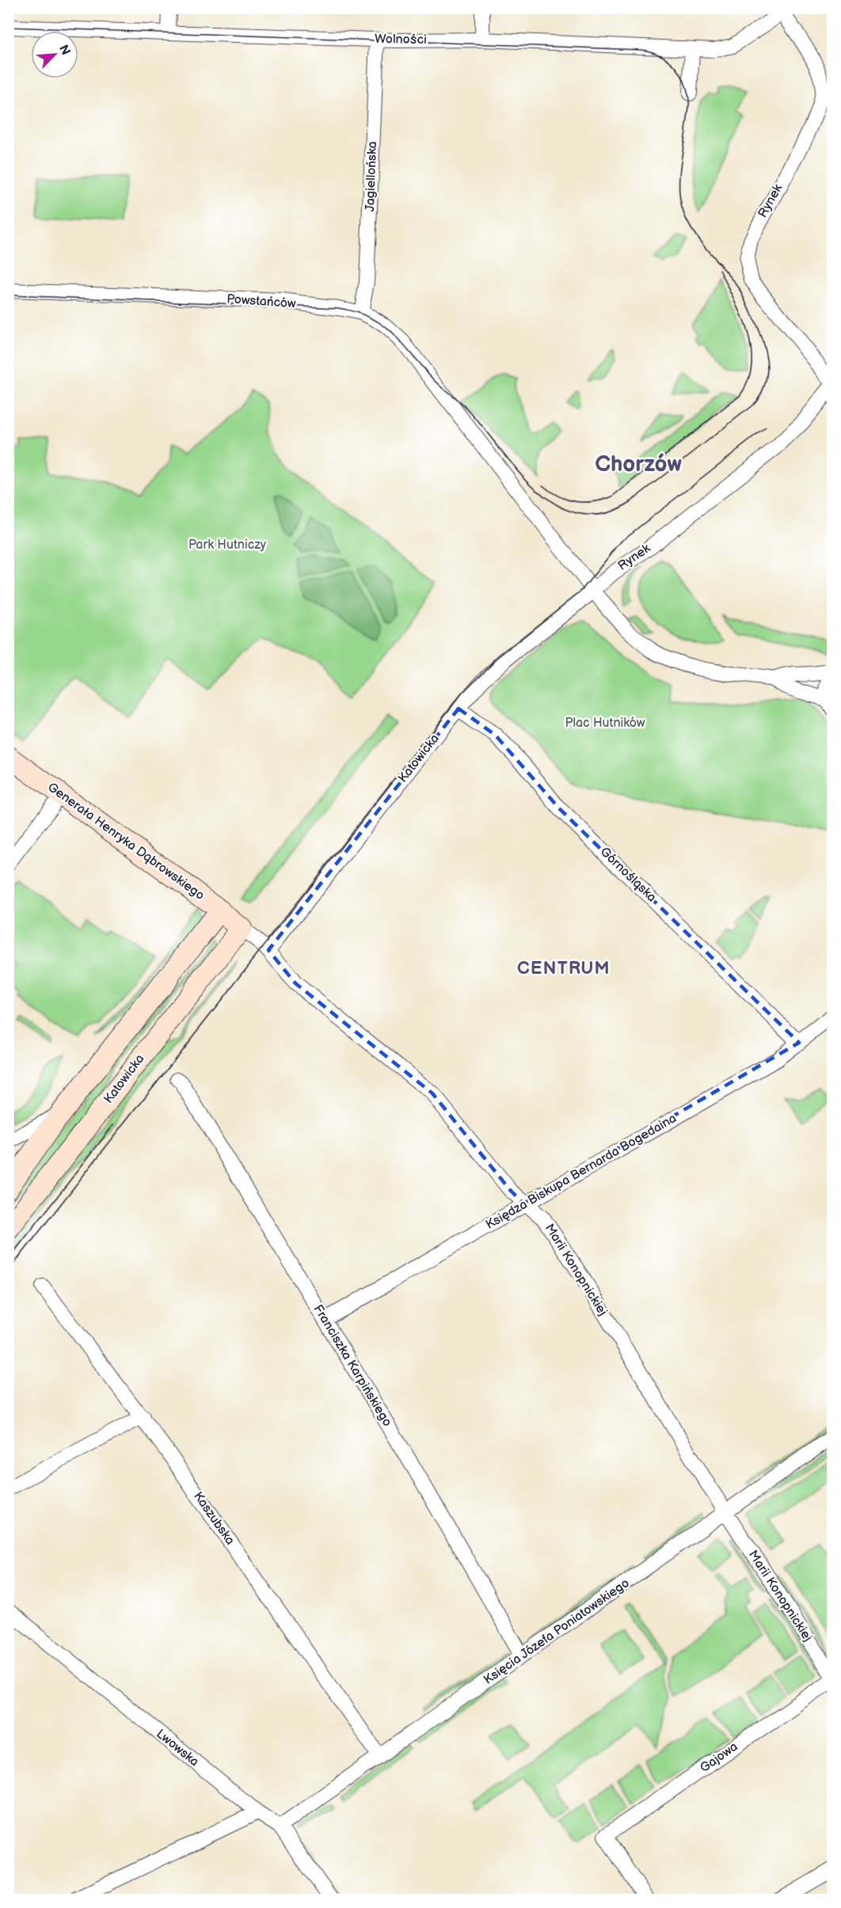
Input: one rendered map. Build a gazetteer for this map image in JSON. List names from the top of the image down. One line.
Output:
{"streets":{"street":["Wolności","Jagiellońska","Rynek","Powstańców","Katowicka","Generała Henryka Dąbrowskiego","Górnośląska","Księdza Biskupa Bernarda Bogedaina","Marii Konopnickiej","Franciszka Karpińskiego","Kaszubska","Księcia Józefa Poniatowskiego","Lwowska","Gajowa"]},"crossings":[["Wolności","Jagiellońska"],["Jagiellońska","Powstańców"],["Rynek","Powstańców"],["Rynek","Katowicka"],["Powstańców","Katowicka"],["Katowicka","Generała Henryka Dąbrowskiego"],["Katowicka","Górnośląska"],["Katowicka","Marii Konopnickiej"],["Generała Henryka Dąbrowskiego","Marii Konopnickiej"],["Górnośląska","Księdza Biskupa Bernarda Bogedaina"],["Księdza Biskupa Bernarda Bogedaina","Marii Konopnickiej"],["Księdza Biskupa Bernarda Bogedaina","Franciszka Karpińskiego"],["Marii Konopnickiej","Księcia Józefa Poniatowskiego"],["Marii Konopnickiej","Gajowa"],["Franciszka Karpińskiego","Księcia Józefa Poniatowskiego"],["Kaszubska","Księcia Józefa Poniatowskiego"],["Księcia Józefa Poniatowskiego","Lwowska"]],"districts":["Chorzów","CENTRUM"],"parks":["Park Hutniczy","Plac Hutników"],"north":"top right"}
